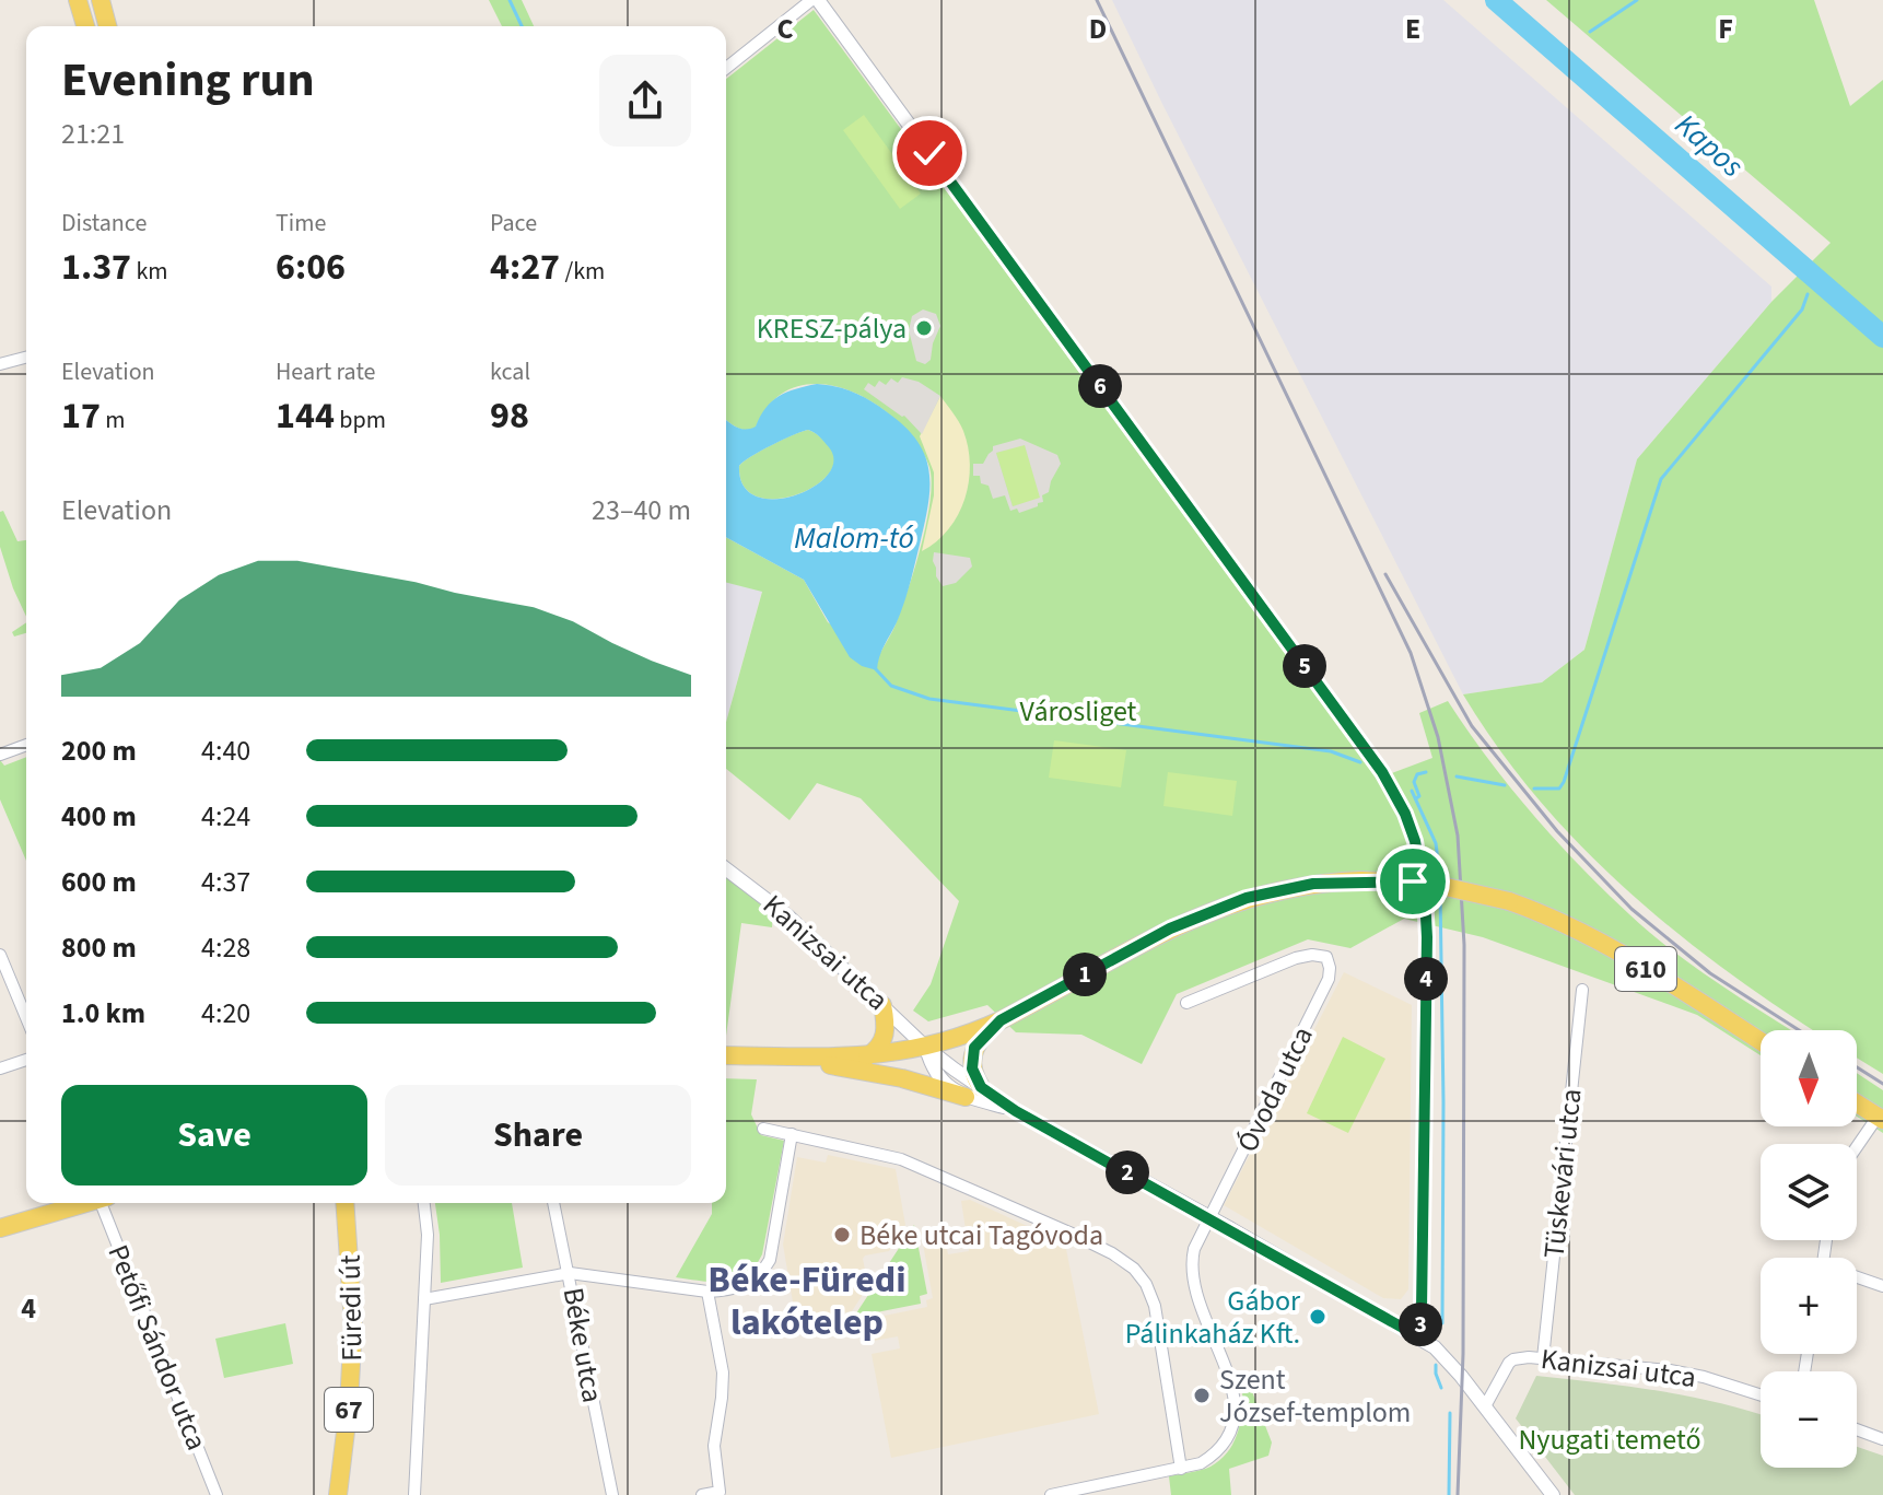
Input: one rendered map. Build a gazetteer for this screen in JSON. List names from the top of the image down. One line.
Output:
{"streets":{"main road":["610","Füredi út","67"],"street":["Kanizsai utca","Óvoda utca","Tüskevári utca","Béke utca","Petőfi Sándor utca"]},"crossings":[["Kanizsai utca","610"],["Kanizsai utca","Óvoda utca"],["Kanizsai utca","Tüskevári utca"],["Füredi út","67"]],"districts":["Béke-Füredi lakótelep"],"water":["Kapos","Malom-tó"],"parks":["Városliget","Nyugati temető"],"places":["KRESZ-pálya","Béke utcai Tagóvoda","Gábor Pálinkaház Kft.","Szent József-templom"],"north":"bottom","page":{"heading":["Evening run","21:21"],"stats":[["Distance","1.37 km"],["Time","6:06"],["Pace","4:27 /km"],["Elevation","17 m"],["Heart rate","144 bpm"],["kcal","98"]],"pins":["6","5","1","4","2","3"],"chart":["Elevation","23–40 m"],"list":[{"name":"200 m","note":"4:40"},{"name":"400 m","note":"4:24"},{"name":"600 m","note":"4:37"},{"name":"800 m","note":"4:28"},{"name":"1.0 km","note":"4:20"}],"map_buttons":["+","−"],"buttons":["Save","Share"]},"grid":{"columns":["C","D","E","F"],"rows":["4"]}}
